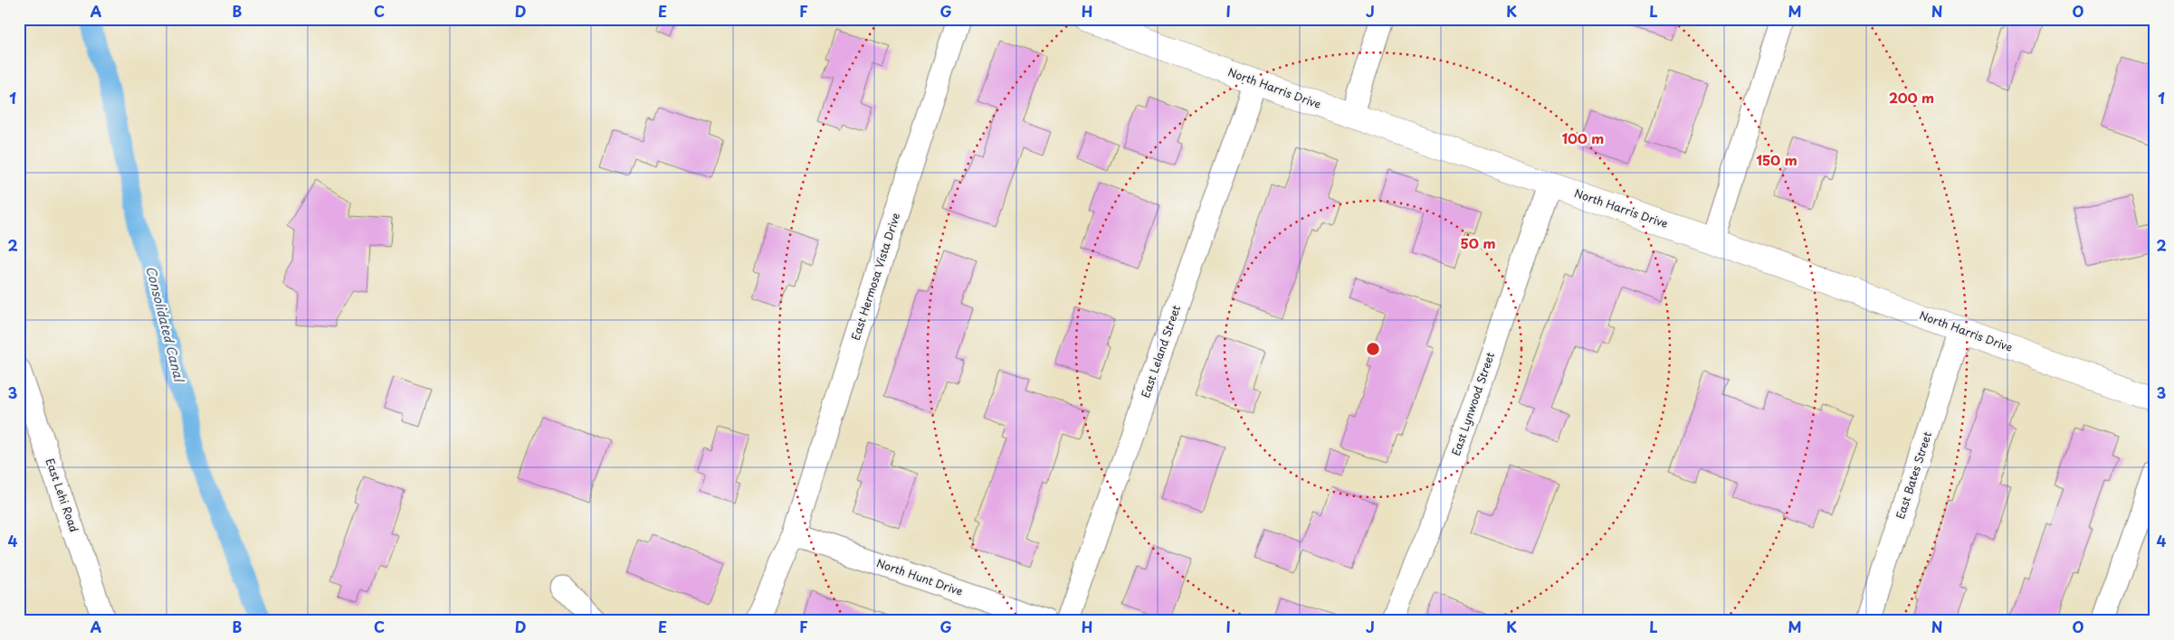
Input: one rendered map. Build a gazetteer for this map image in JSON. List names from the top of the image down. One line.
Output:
{"streets":{"street":["North Harris Drive","East Hermosa Vista Drive","East Leland Street","East Lynwood Street","East Bates Street","East Lehi Road","North Hunt Drive"]},"crossings":[["North Harris Drive","East Leland Street"],["North Harris Drive","East Lynwood Street"],["North Harris Drive","East Bates Street"],["East Hermosa Vista Drive","North Hunt Drive"]],"water":["Consolidated Canal"],"grid":{"columns":["A","B","C","D","E","F","G","H","I","J","K","L","M","N","O"],"rows":["1","2","3","4"]},"rings":["200 m","100 m","150 m","50 m"]}
